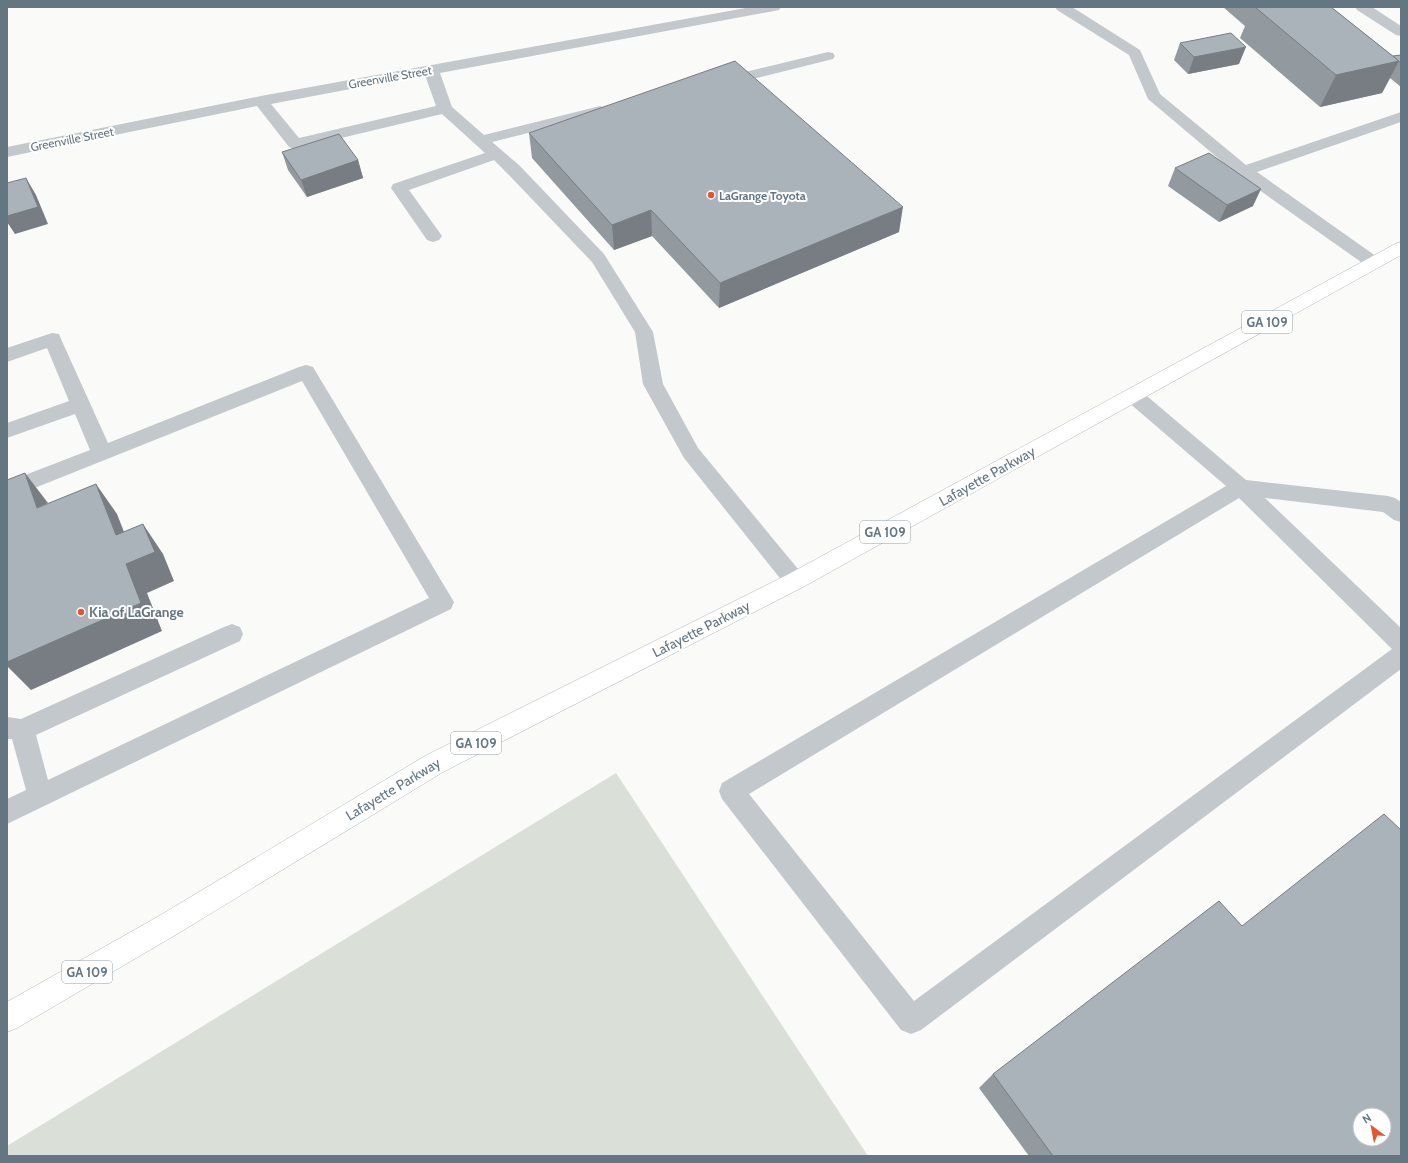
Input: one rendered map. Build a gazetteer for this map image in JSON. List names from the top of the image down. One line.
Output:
{"streets":{"highway":["GA 109","Lafayette Parkway"],"street":["Greenville Street"]},"places":["LaGrange Toyota","Kia of LaGrange"],"north":"top left"}
